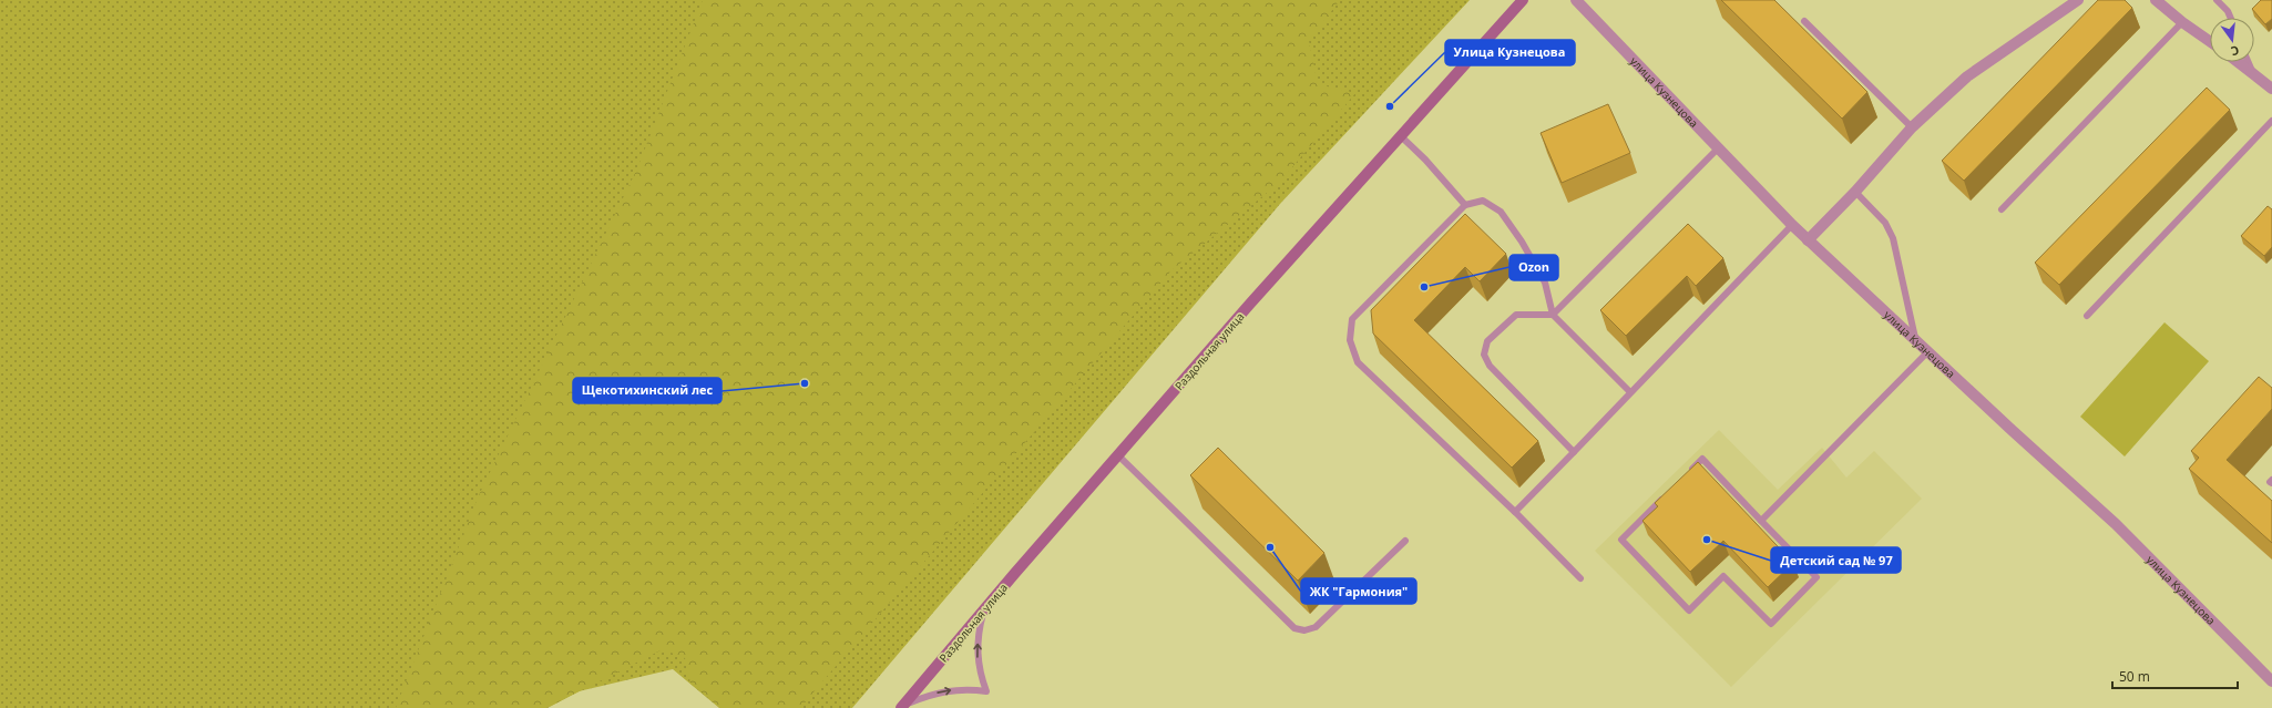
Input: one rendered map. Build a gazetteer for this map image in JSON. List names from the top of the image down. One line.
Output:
{"streets":{"main road":["Раздольная улица"],"street":["улица Кузнецова"]},"places":["Улица Кузнецова","Ozon","Щекотихинский лес","Детский сад № 97","ЖК \"Гармония\""],"scale_bar":"50 m","north":"bottom"}
